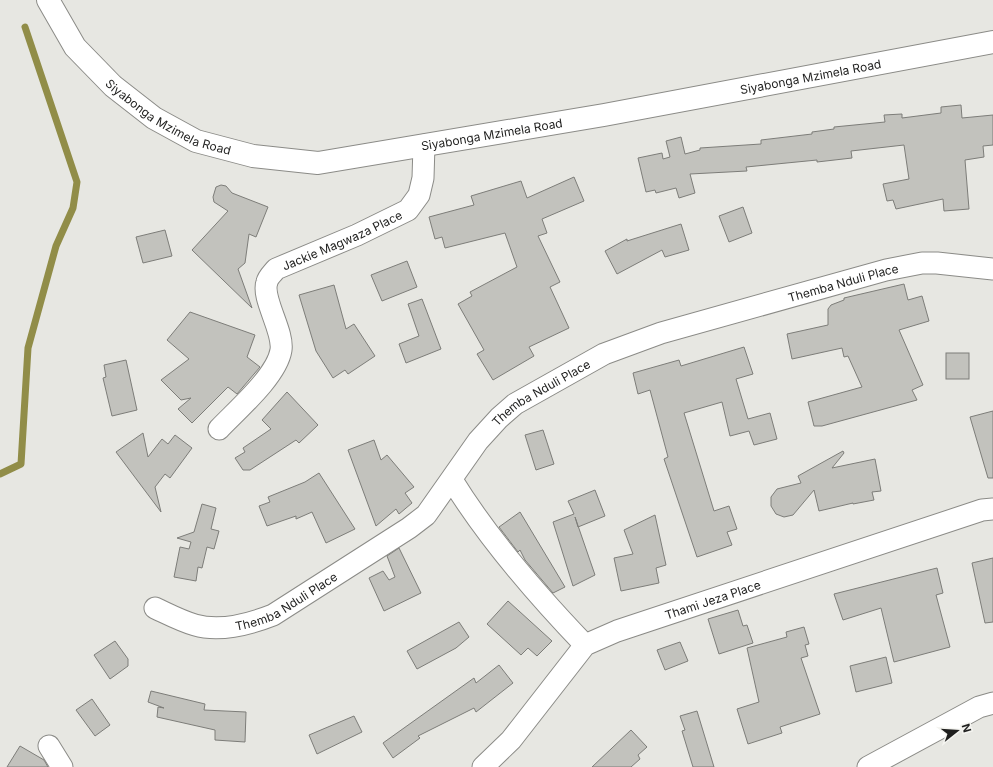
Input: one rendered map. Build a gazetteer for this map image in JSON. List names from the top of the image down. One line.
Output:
{"streets":{"street":["Siyabonga Mzimela Road","Jackie Magwaza Place","Themba Nduli Place","Thami Jeza Place"]},"crossings":[["Siyabonga Mzimela Road","Jackie Magwaza Place"]],"north":"right"}
